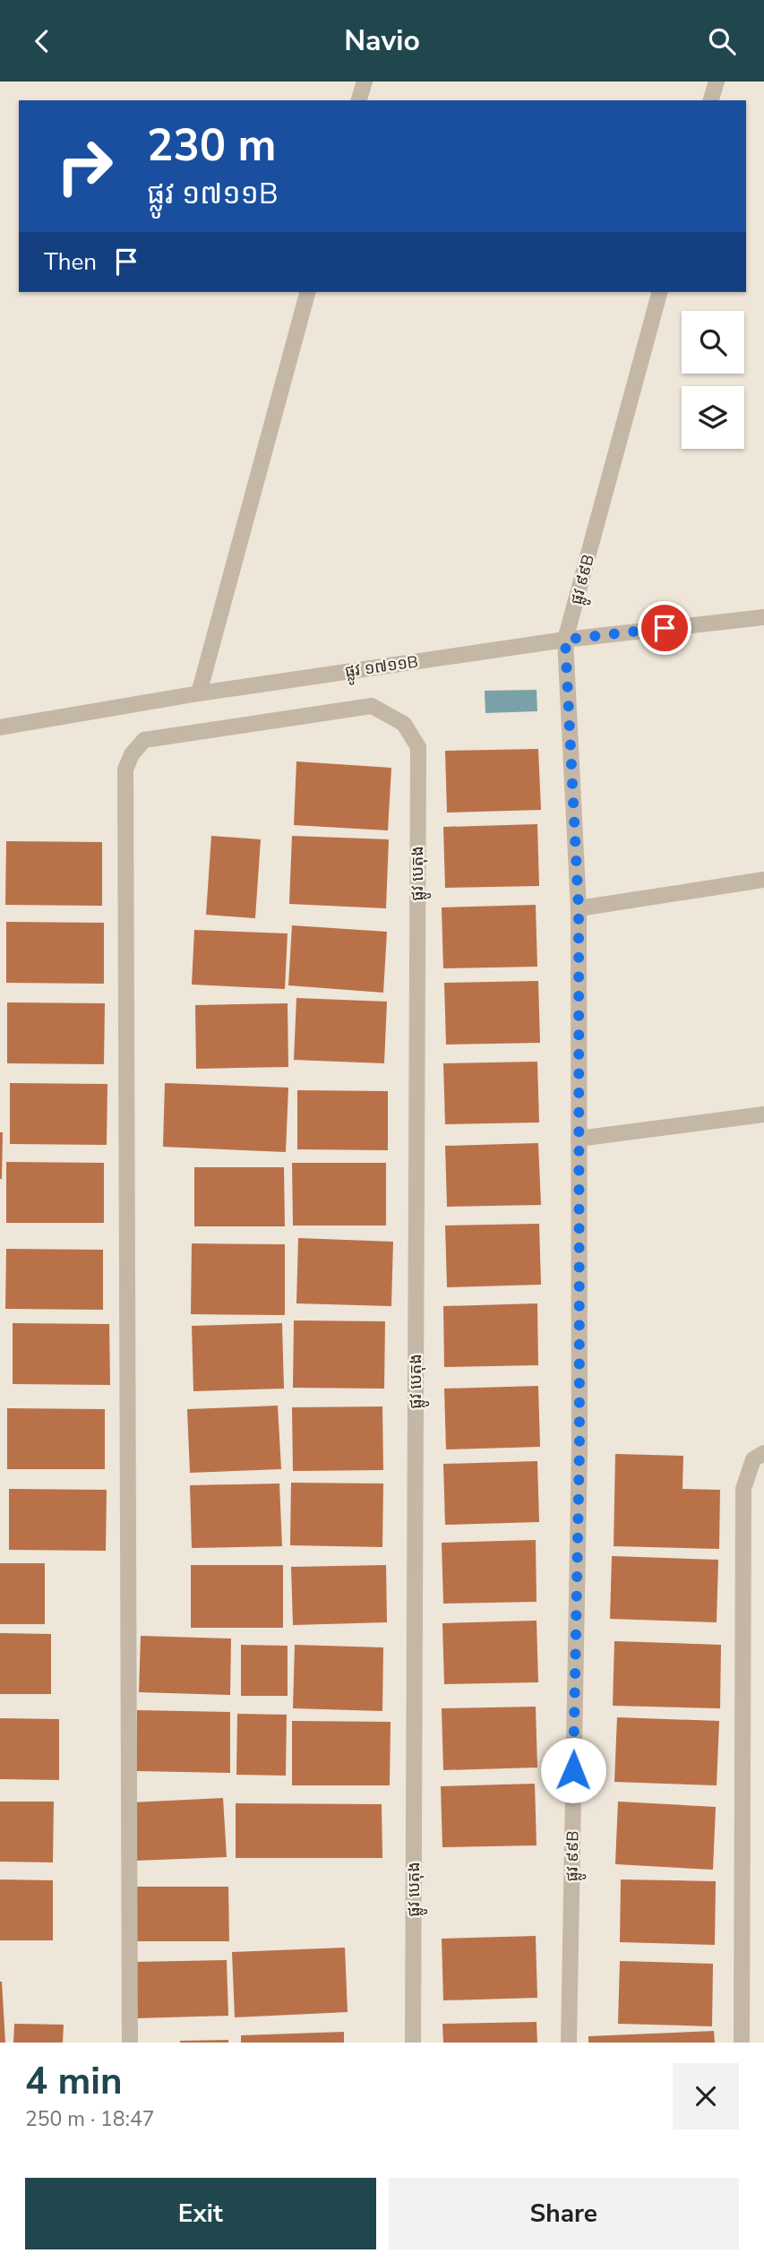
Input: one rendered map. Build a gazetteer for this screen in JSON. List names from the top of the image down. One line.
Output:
{"streets":{"street":["ផ្លូវ ៩៩B","ផ្លូវ ១៧១១B","ផ្លូវ បេតុង"]},"crossings":[["ផ្លូវ ៩៩B","ផ្លូវ ១៧១១B"]],"page":{"header":"Navio","turn":["230 m","ផ្លូវ ១៧១១B"],"then":"Then","heading":["4 min","250 m · 18:47"],"buttons":["Exit","Share"]}}
